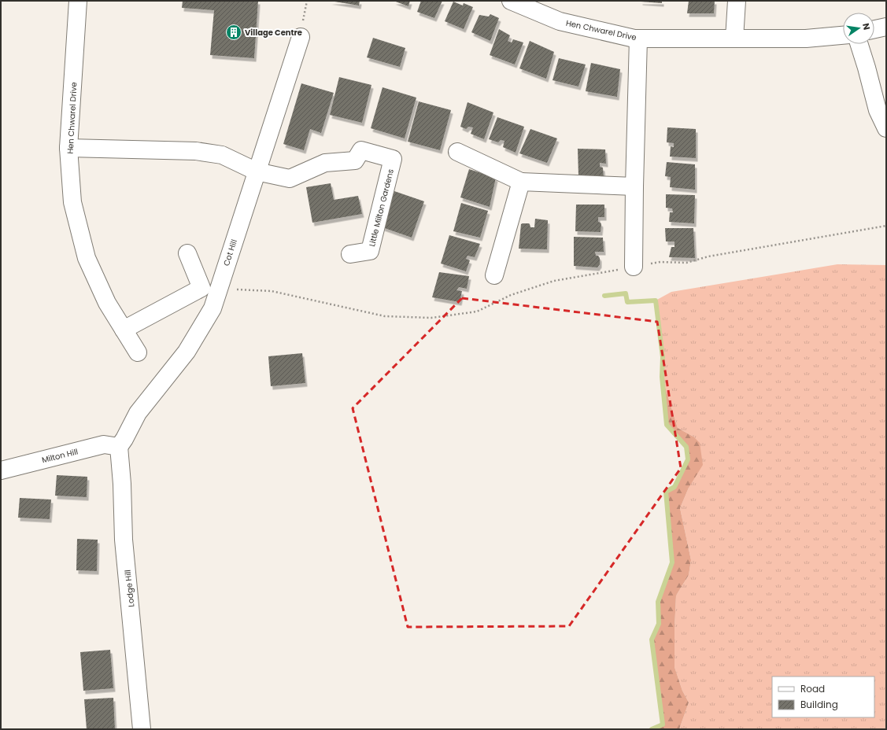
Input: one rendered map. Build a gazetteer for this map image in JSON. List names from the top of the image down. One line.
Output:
{"streets":{"street":["Hen Chwarel Drive","Little Milton Gardens","Cot Hill","Milton Hill","Lodge Hill"]},"crossings":[["Little Milton Gardens","Cot Hill"],["Cot Hill","Milton Hill"],["Cot Hill","Lodge Hill"],["Milton Hill","Lodge Hill"]],"places":{"building":["Village Centre"]},"legend":["Road","Building"],"north":"right"}
